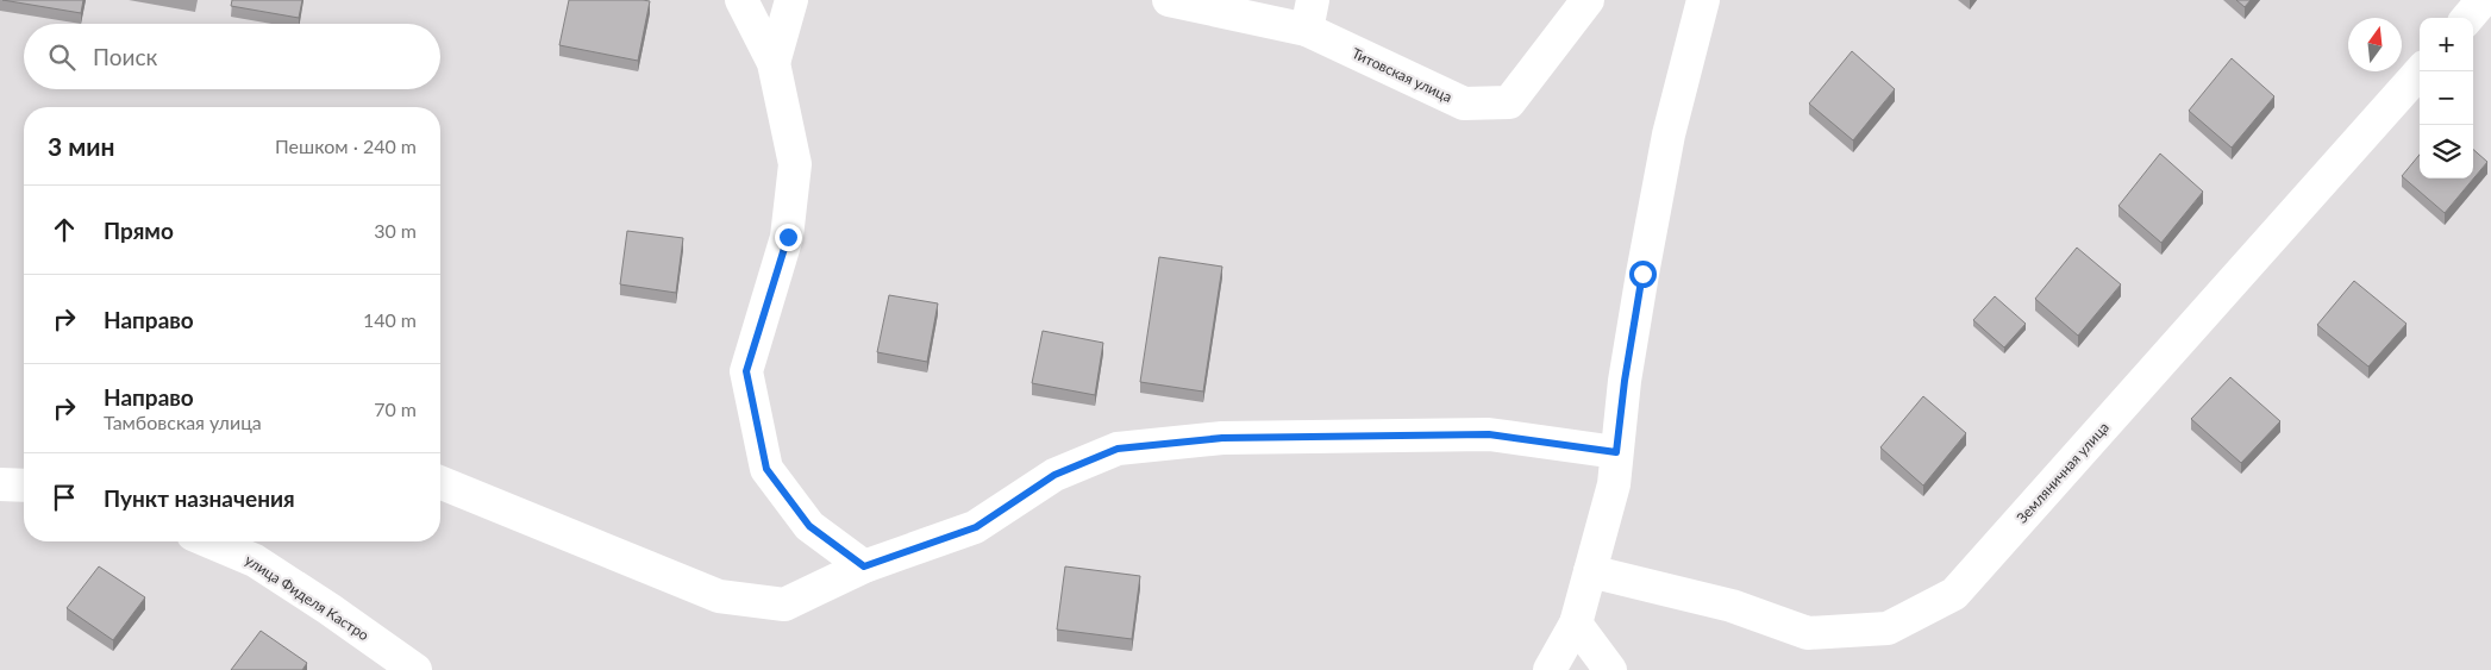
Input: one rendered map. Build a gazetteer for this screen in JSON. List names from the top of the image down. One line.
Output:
{"streets":{"street":["Титовская улица","Земляничная улица","улица Фиделя Кастро"]},"north":"top","page":{"map_buttons":["+","−"],"search":"Поиск","heading":["3 мин","Пешком · 240 m"],"list":[["Прямо","30 m"],["Направо","140 m"],["Направо","Тамбовская улица","70 m"],"Пункт назначения"]}}
